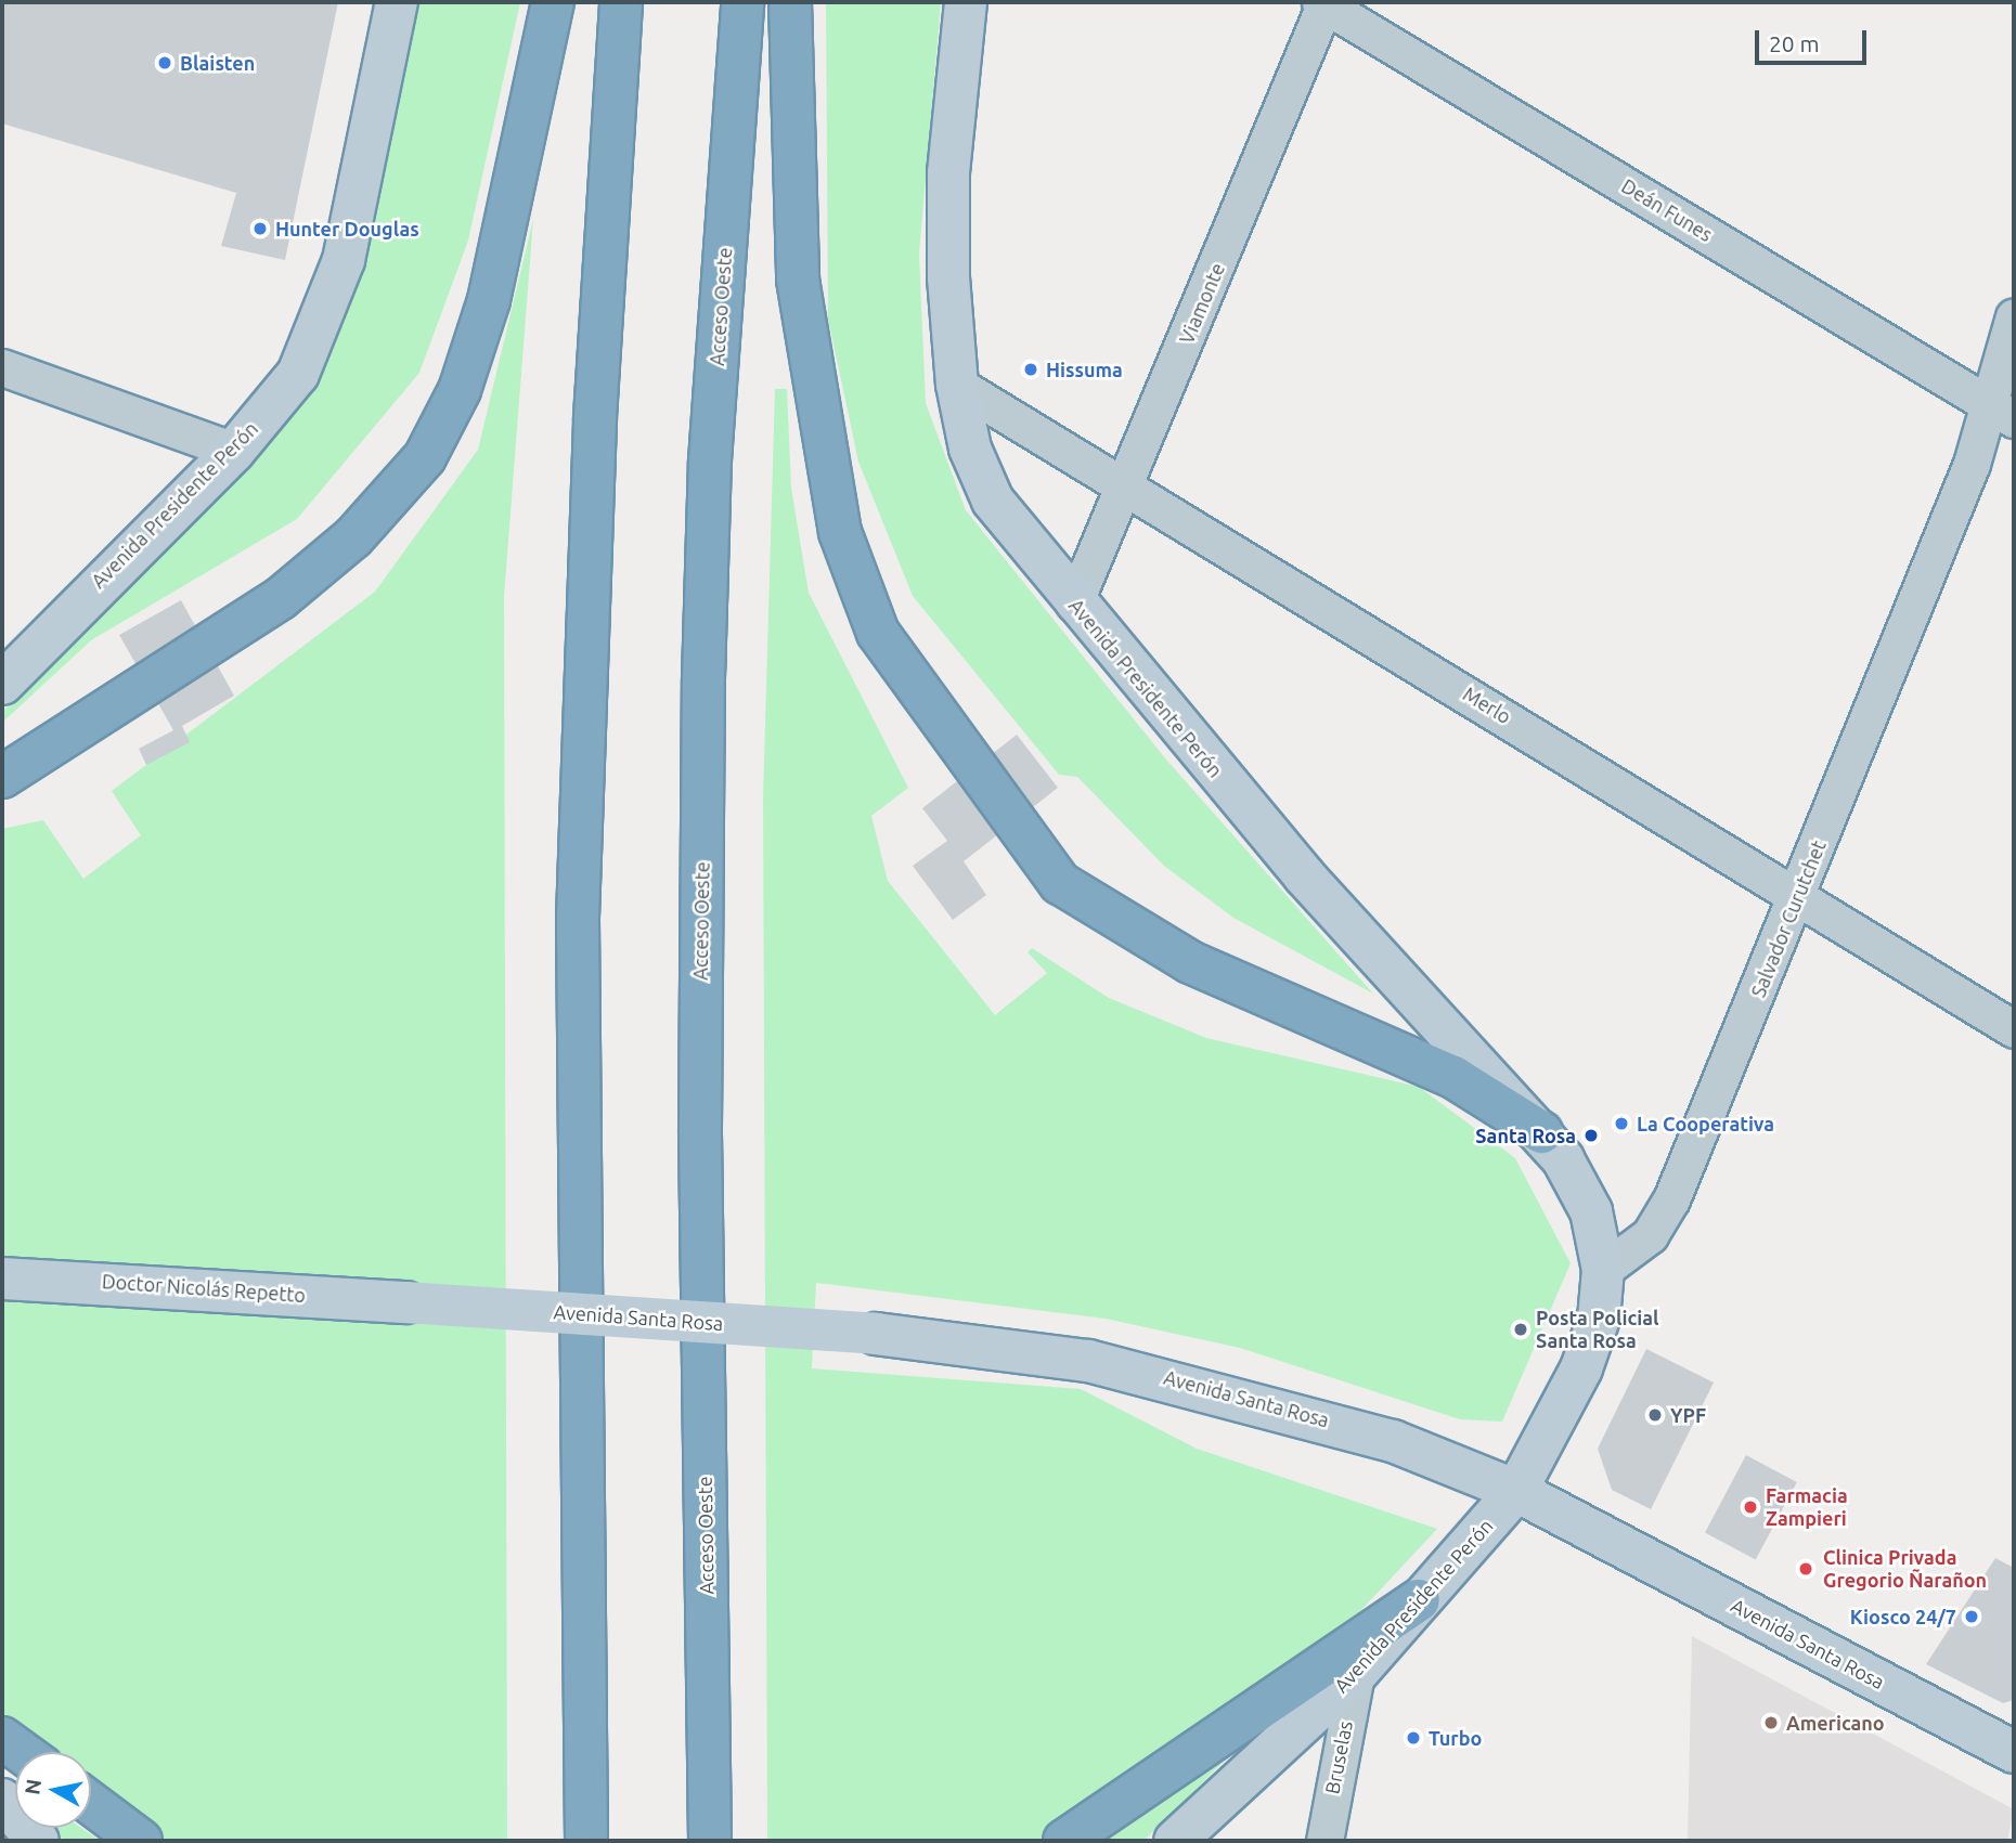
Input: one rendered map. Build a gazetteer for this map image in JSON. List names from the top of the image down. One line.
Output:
{"streets":{"highway":["Acceso Oeste"],"street":["Deán Funes","Viamonte","Avenida Presidente Perón","Merlo","Salvador Curutchet","Doctor Nicolás Repetto","Avenida Santa Rosa","Bruselas"]},"crossings":[["Deán Funes","Viamonte"],["Deán Funes","Salvador Curutchet"],["Viamonte","Avenida Presidente Perón"],["Viamonte","Merlo"],["Avenida Presidente Perón","Merlo"],["Avenida Presidente Perón","Salvador Curutchet"],["Avenida Presidente Perón","Avenida Santa Rosa"],["Avenida Presidente Perón","Bruselas"],["Merlo","Salvador Curutchet"],["Doctor Nicolás Repetto","Avenida Santa Rosa"]],"places":["Blaisten","Hunter Douglas","Hissuma","La Cooperativa","Santa Rosa","Posta Policial Santa Rosa","YPF","Farmacia Zampieri","Clinica Privada Gregorio Ñarañon","Kiosco 24/7","Americano","Turbo"],"scale_bar":"20 m","north":"left"}
